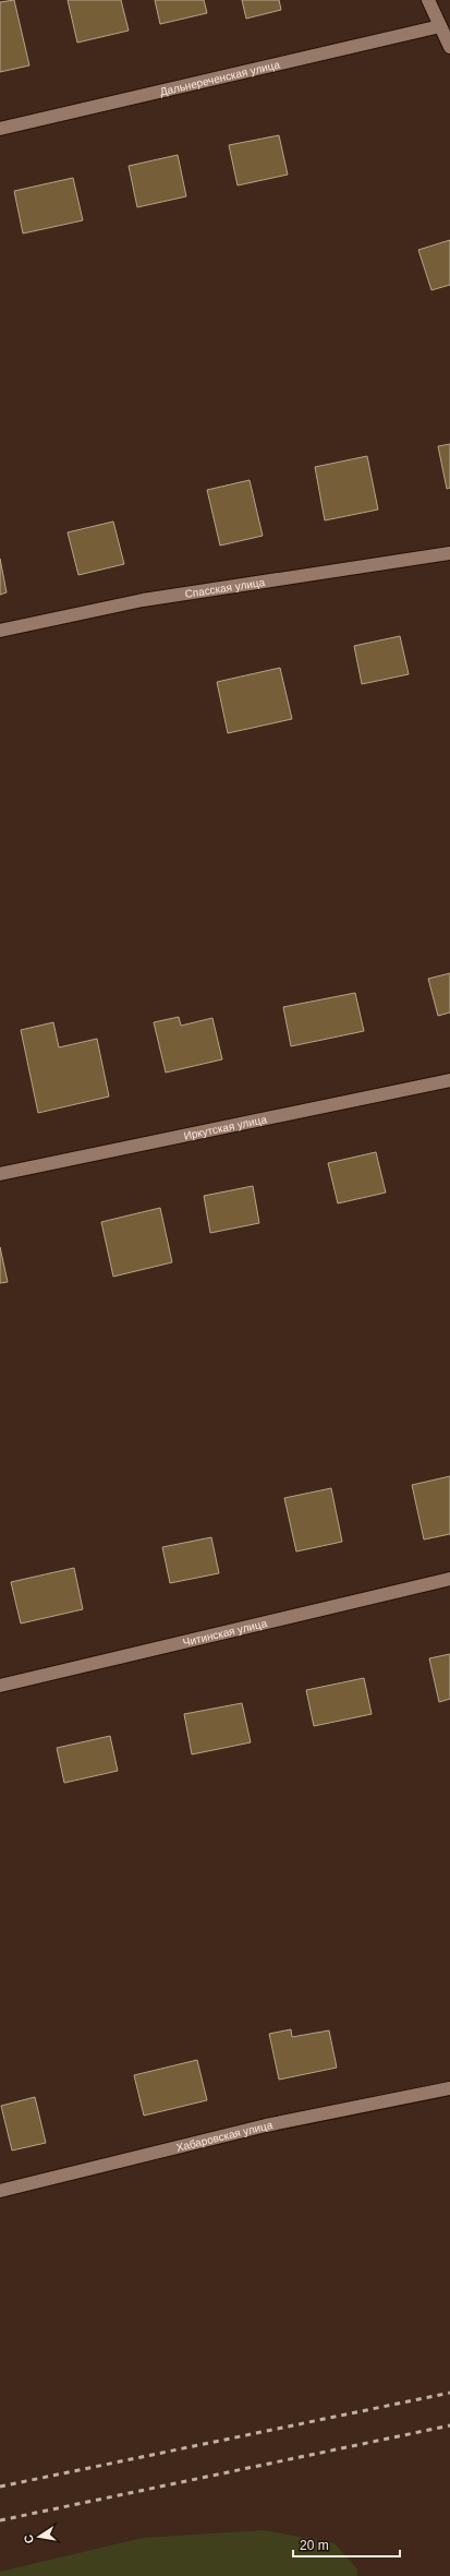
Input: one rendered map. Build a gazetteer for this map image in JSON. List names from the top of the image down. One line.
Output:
{"streets":{"street":["Дальнереченская улица","Спасская улица","Иркутская улица","Читинская улица","Хабаровская улица"]},"scale_bar":"20 m","north":"left"}
